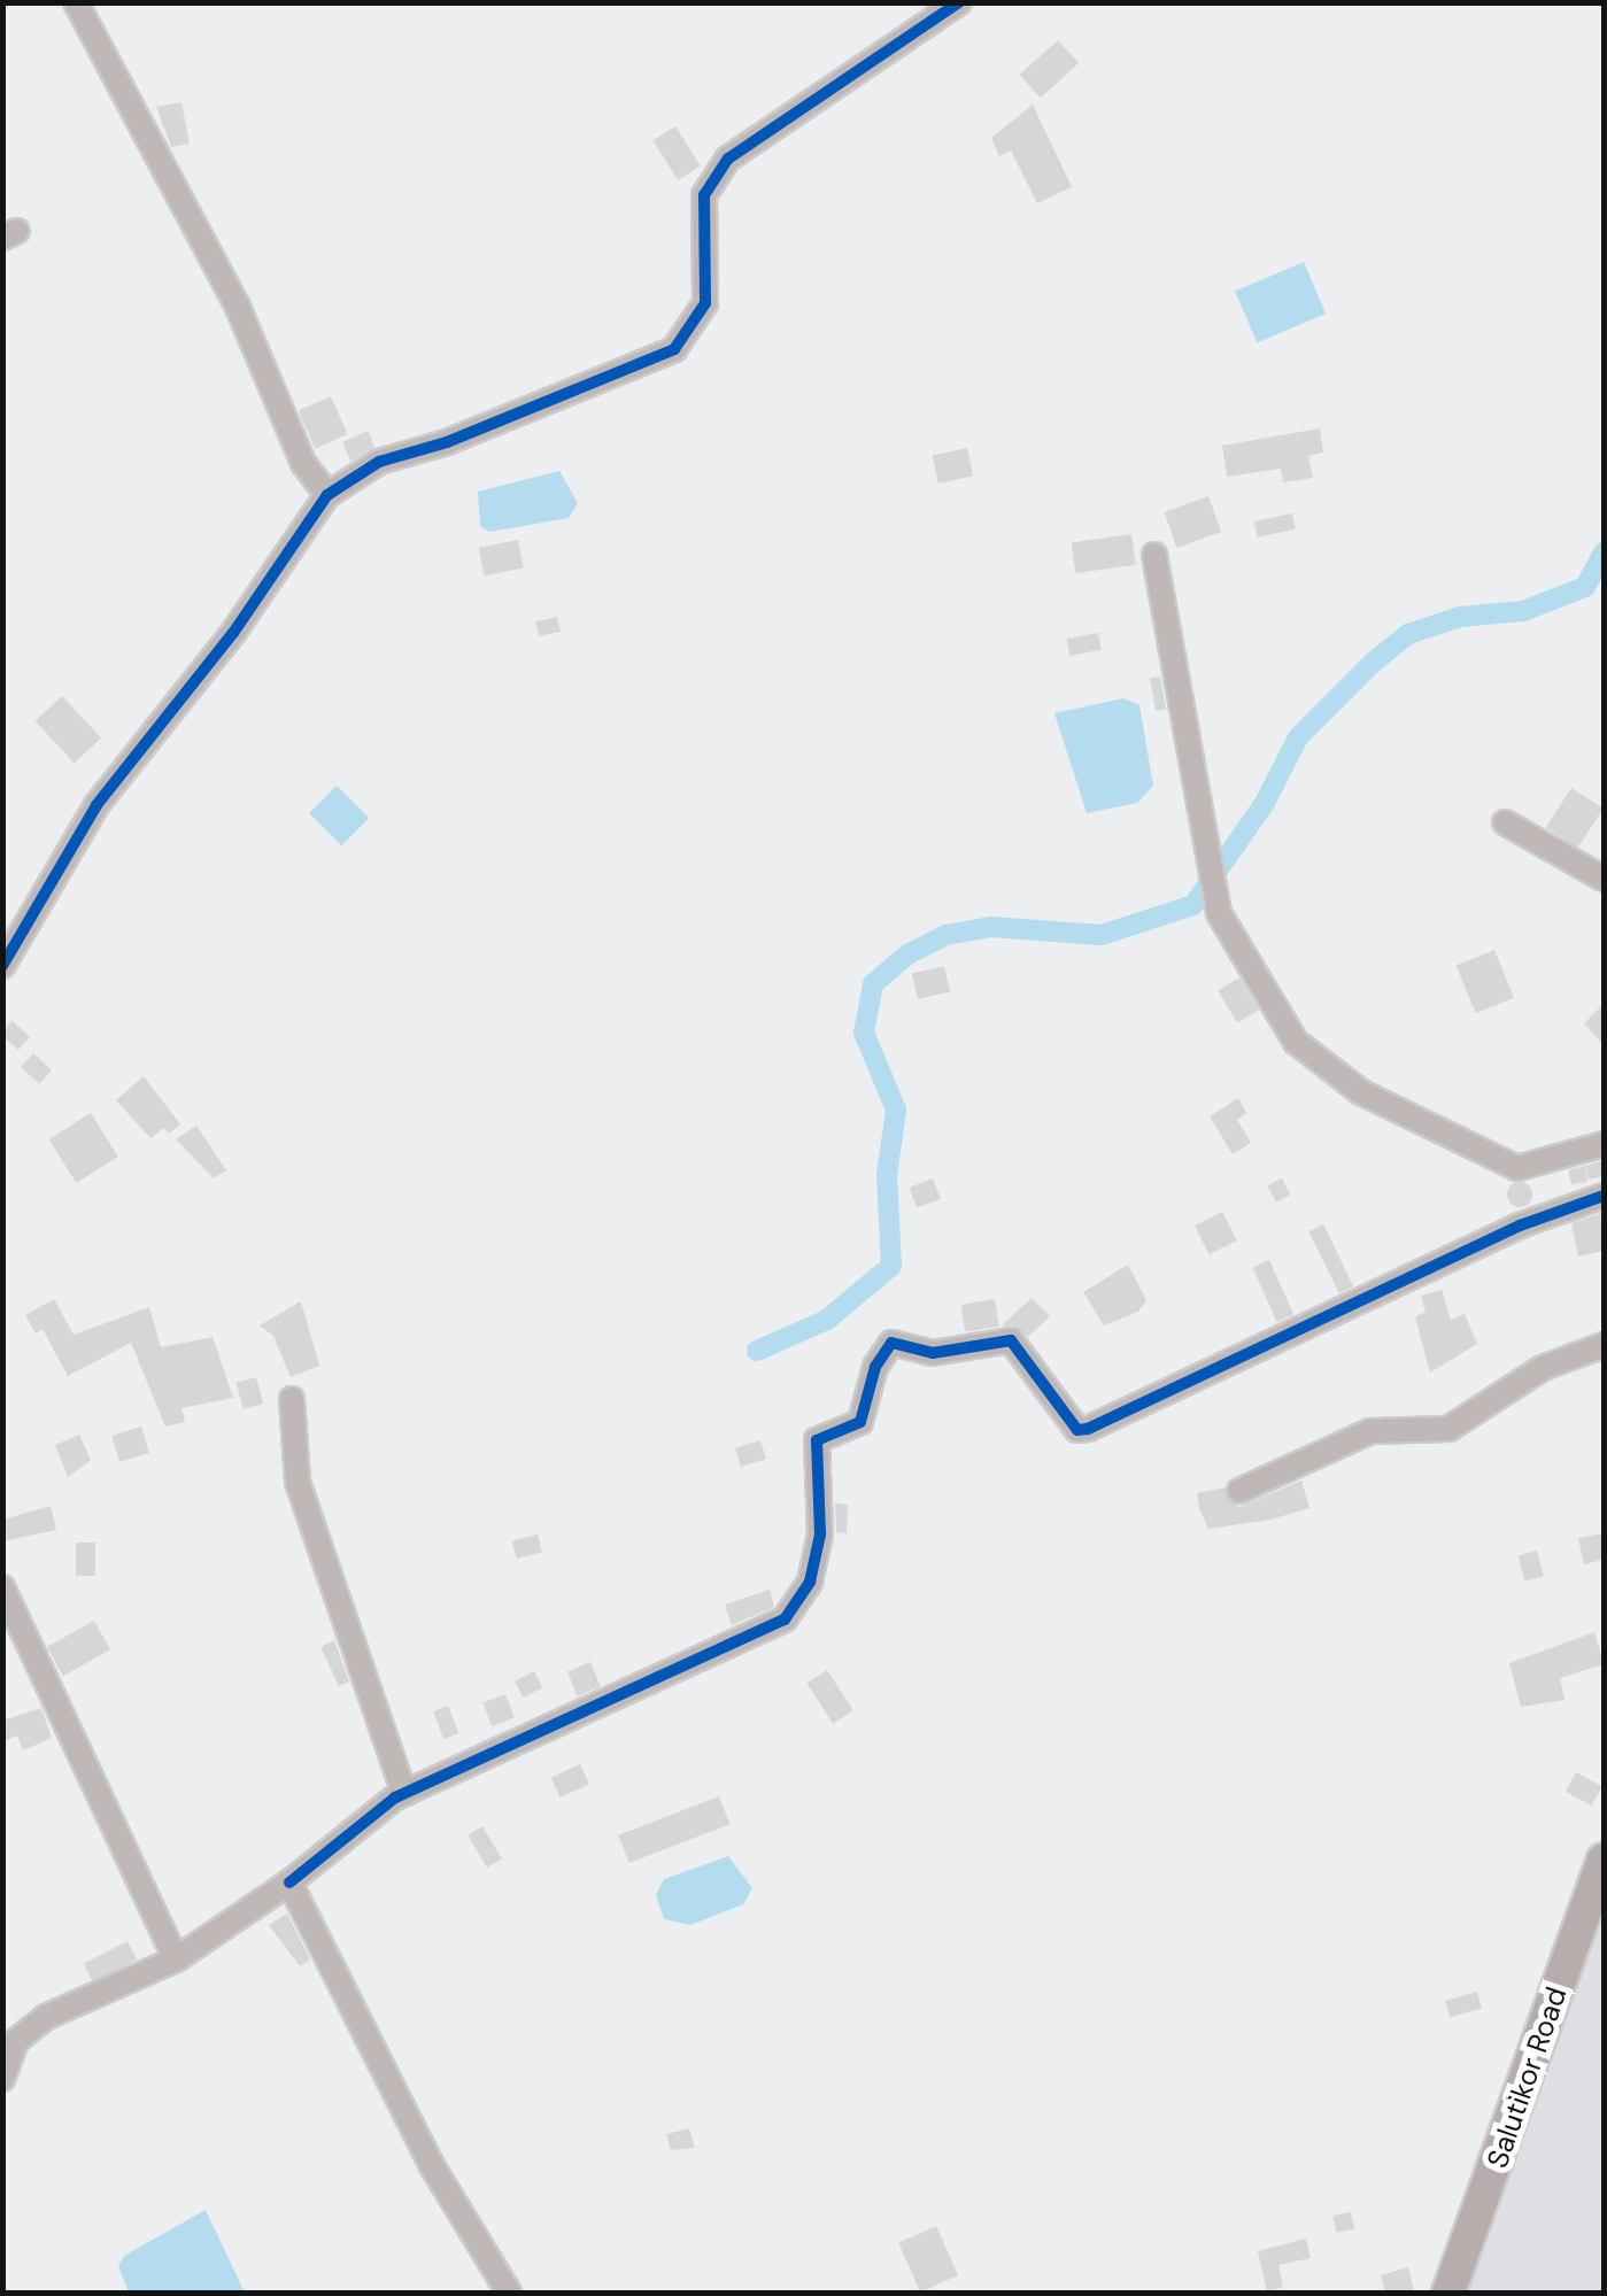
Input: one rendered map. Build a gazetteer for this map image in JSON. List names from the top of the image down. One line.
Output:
{"streets":{"main road":["Salutikor Road"]}}
